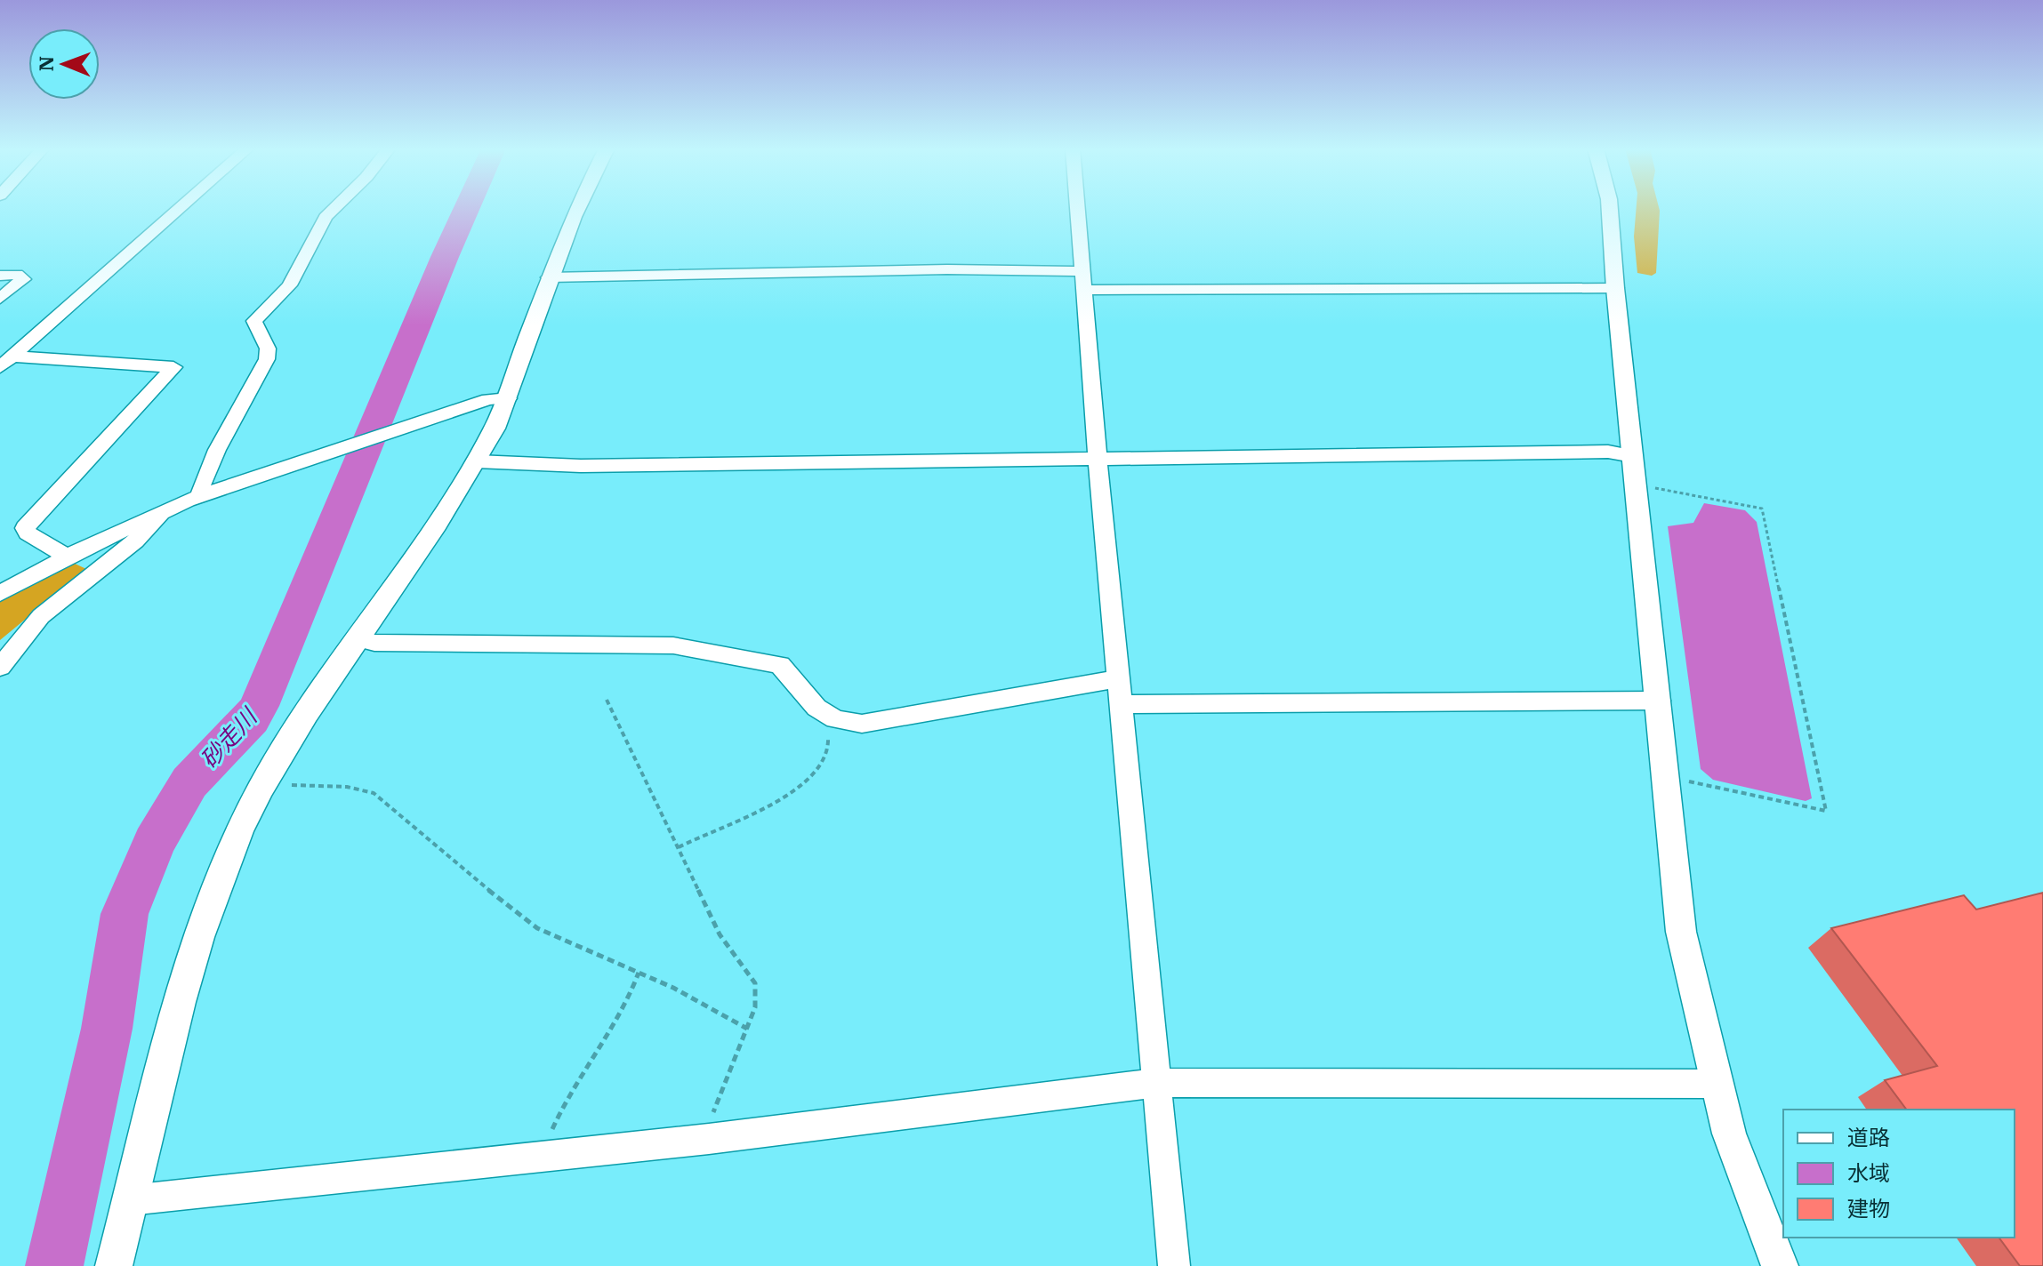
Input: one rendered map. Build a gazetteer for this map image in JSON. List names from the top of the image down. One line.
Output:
{"water":["砂走川"],"legend":["道路","水域","建物"],"north":"left"}
